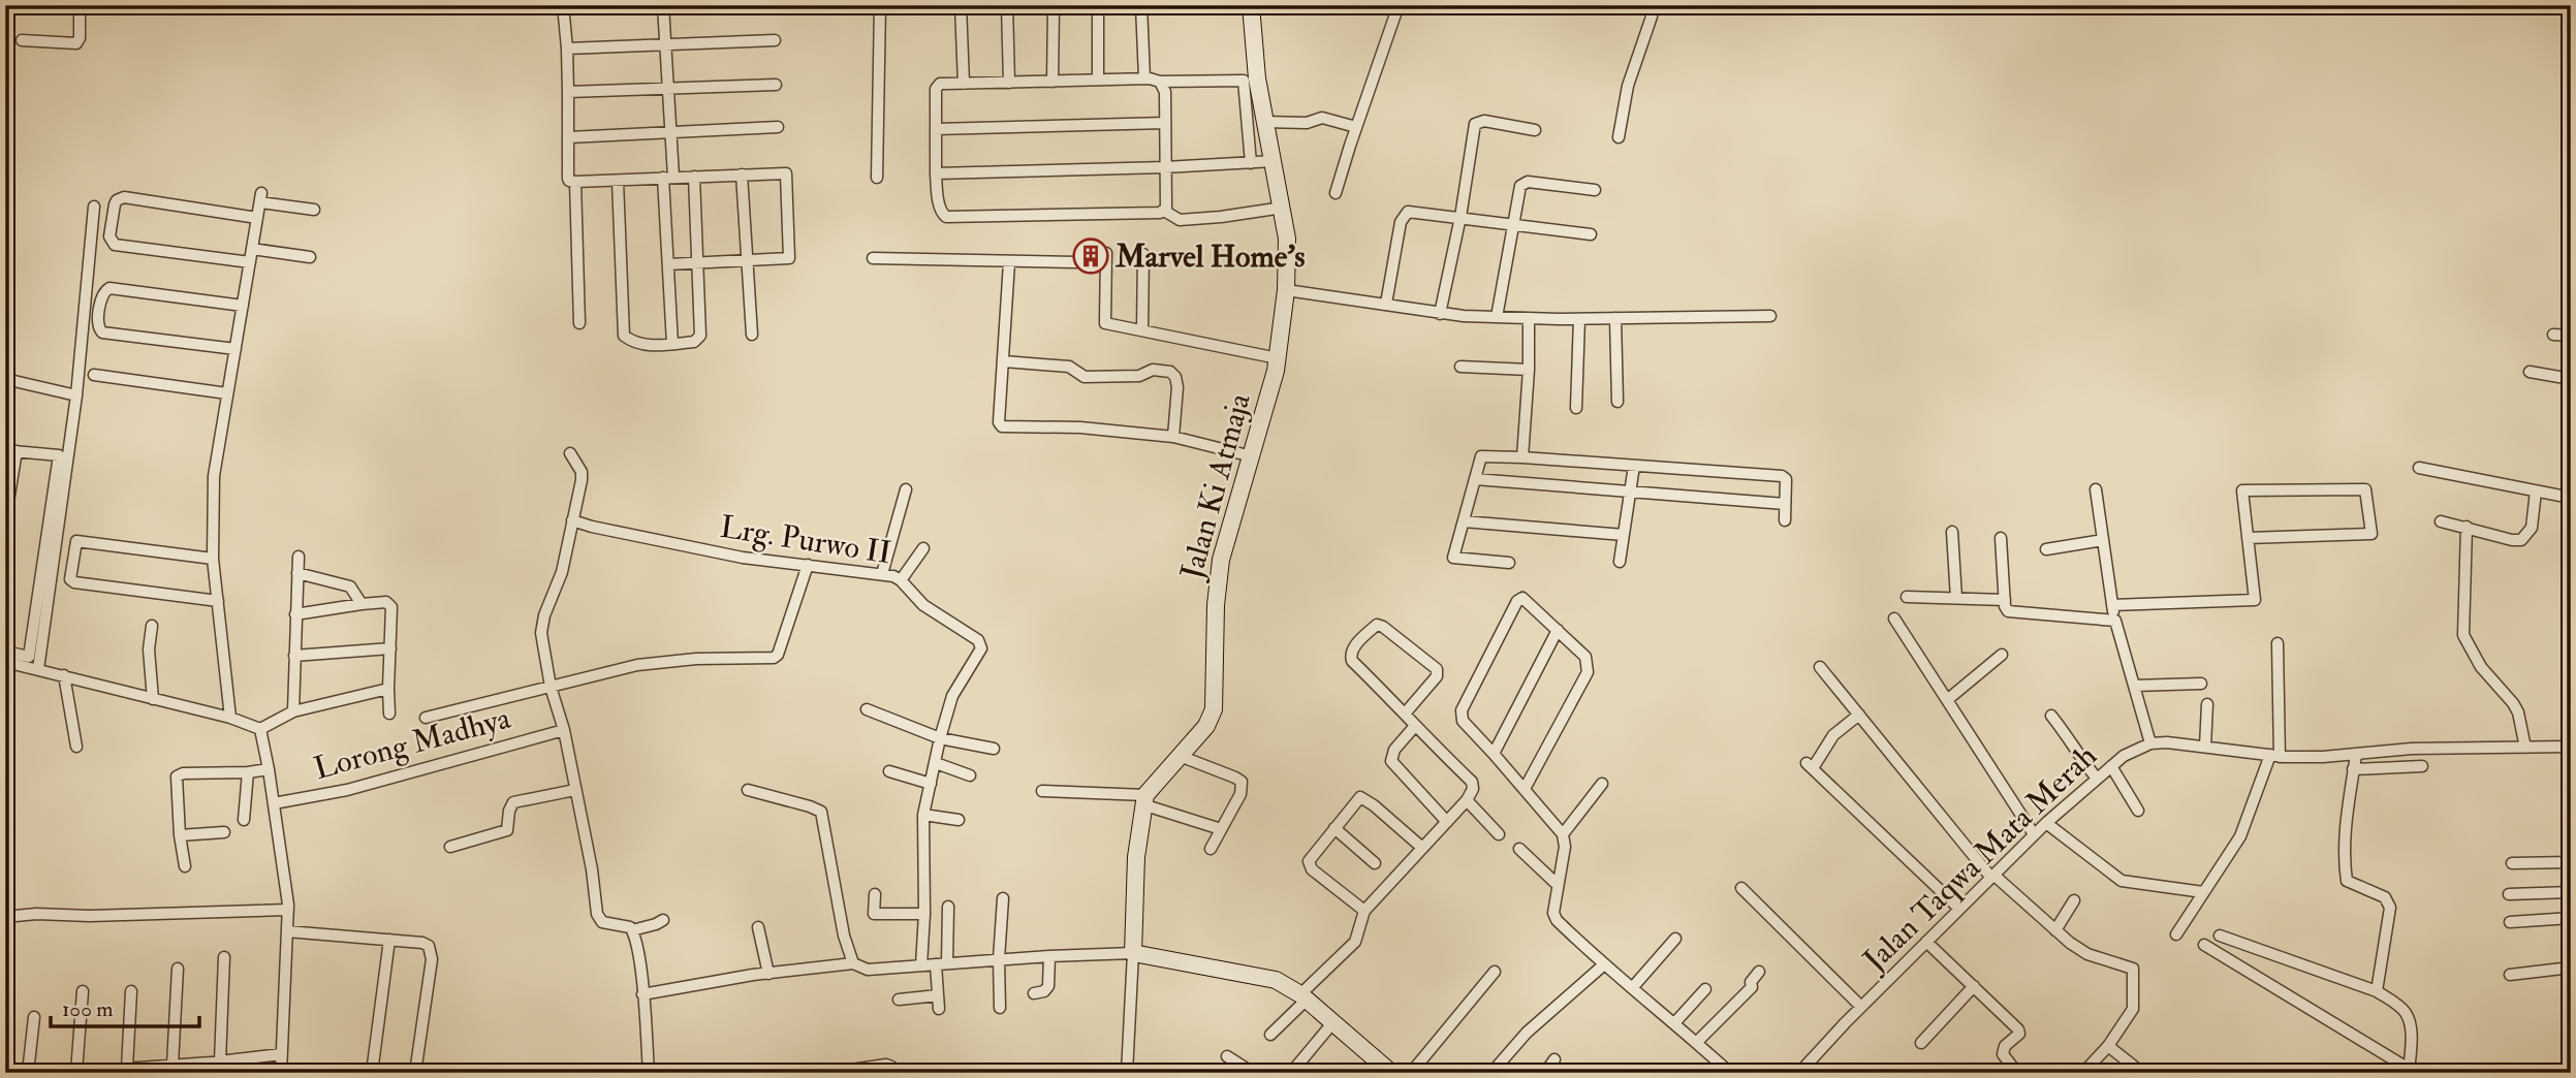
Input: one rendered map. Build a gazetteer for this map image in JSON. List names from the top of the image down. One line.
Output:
{"streets":{"street":["Jalan Ki Atmaja","Lrg. Purwo II","Lorong Madhya","Jalan Taqwa Mata Merah"]},"places":{"building":["Marvel Home's"]},"scale_bar":"100 m"}
